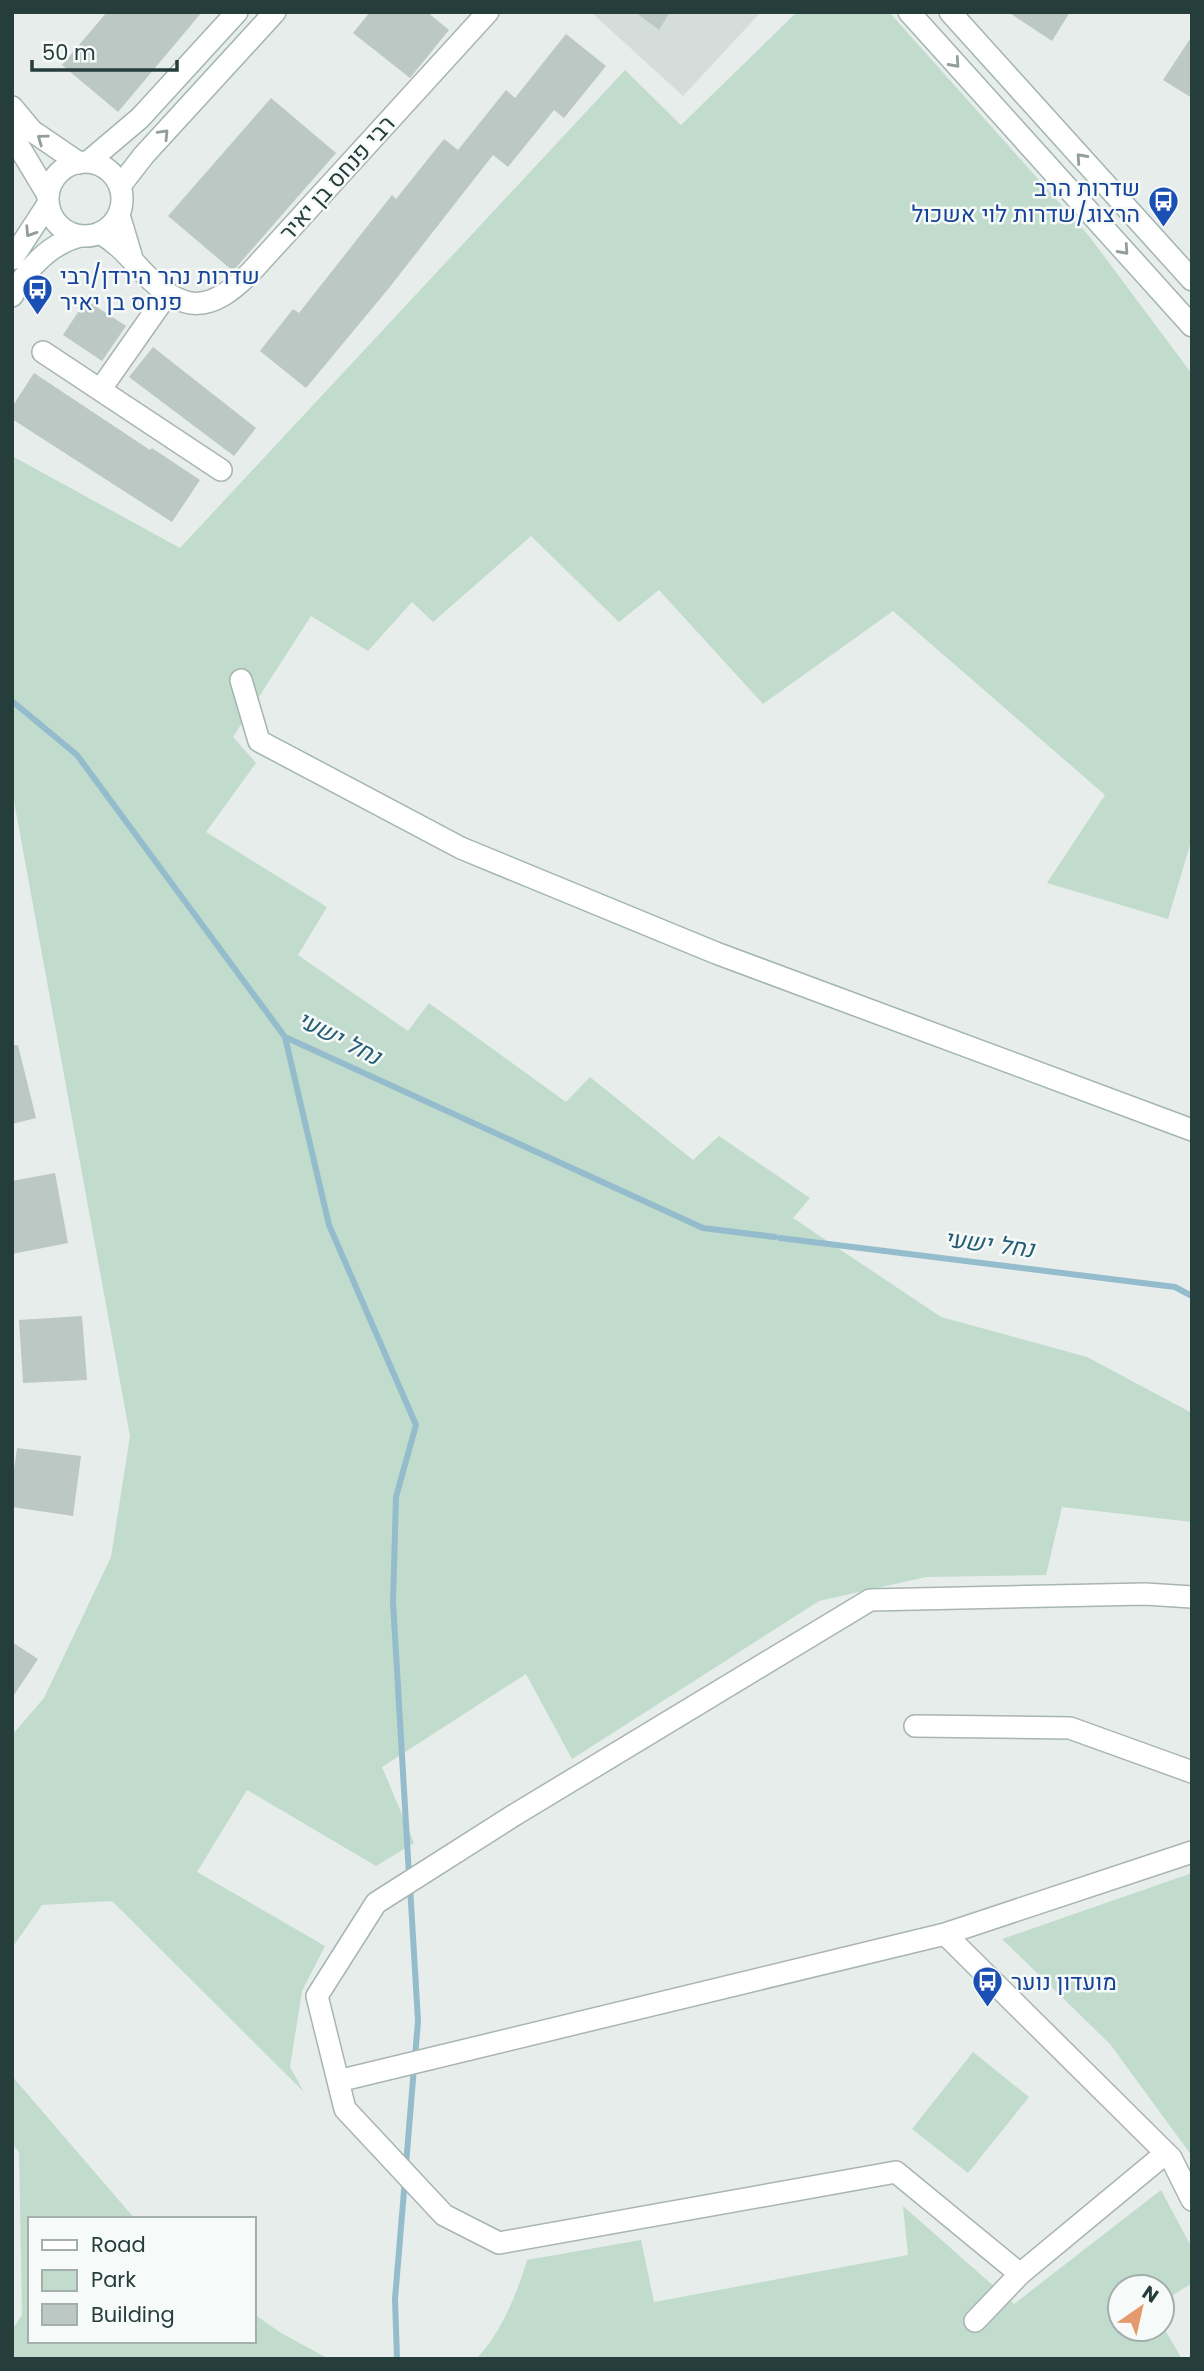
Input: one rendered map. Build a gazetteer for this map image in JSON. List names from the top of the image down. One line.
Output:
{"streets":{"street":["רבי פנחס בן יאיר"]},"water":["נחל ישעי"],"places":{"bus stop":["שדרות הרב הרצוג/שדרות לוי אשכול","שדרות נהר הירדן/רבי פנחס בן יאיר","מועדון נוער"]},"legend":["Road","Park","Building"],"scale_bar":"50 m","north":"top right"}
